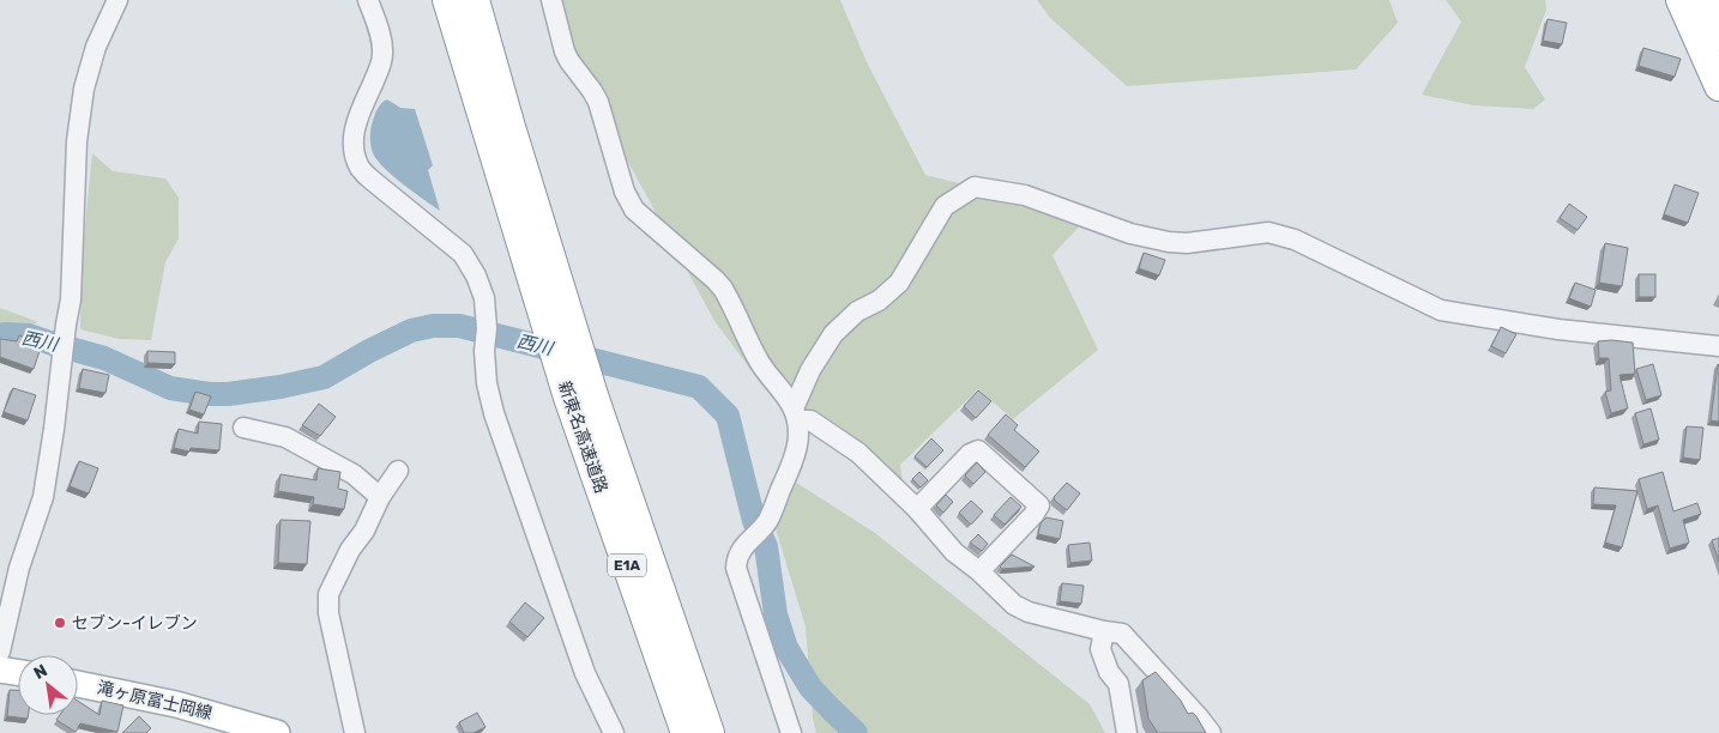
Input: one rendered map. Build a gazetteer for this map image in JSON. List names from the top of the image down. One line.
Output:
{"streets":{"highway":["新東名高速道路","E1A"],"main road":["滝ヶ原富士岡線"]},"water":["西川"],"places":["セブン-イレブン"],"north":"top left"}
